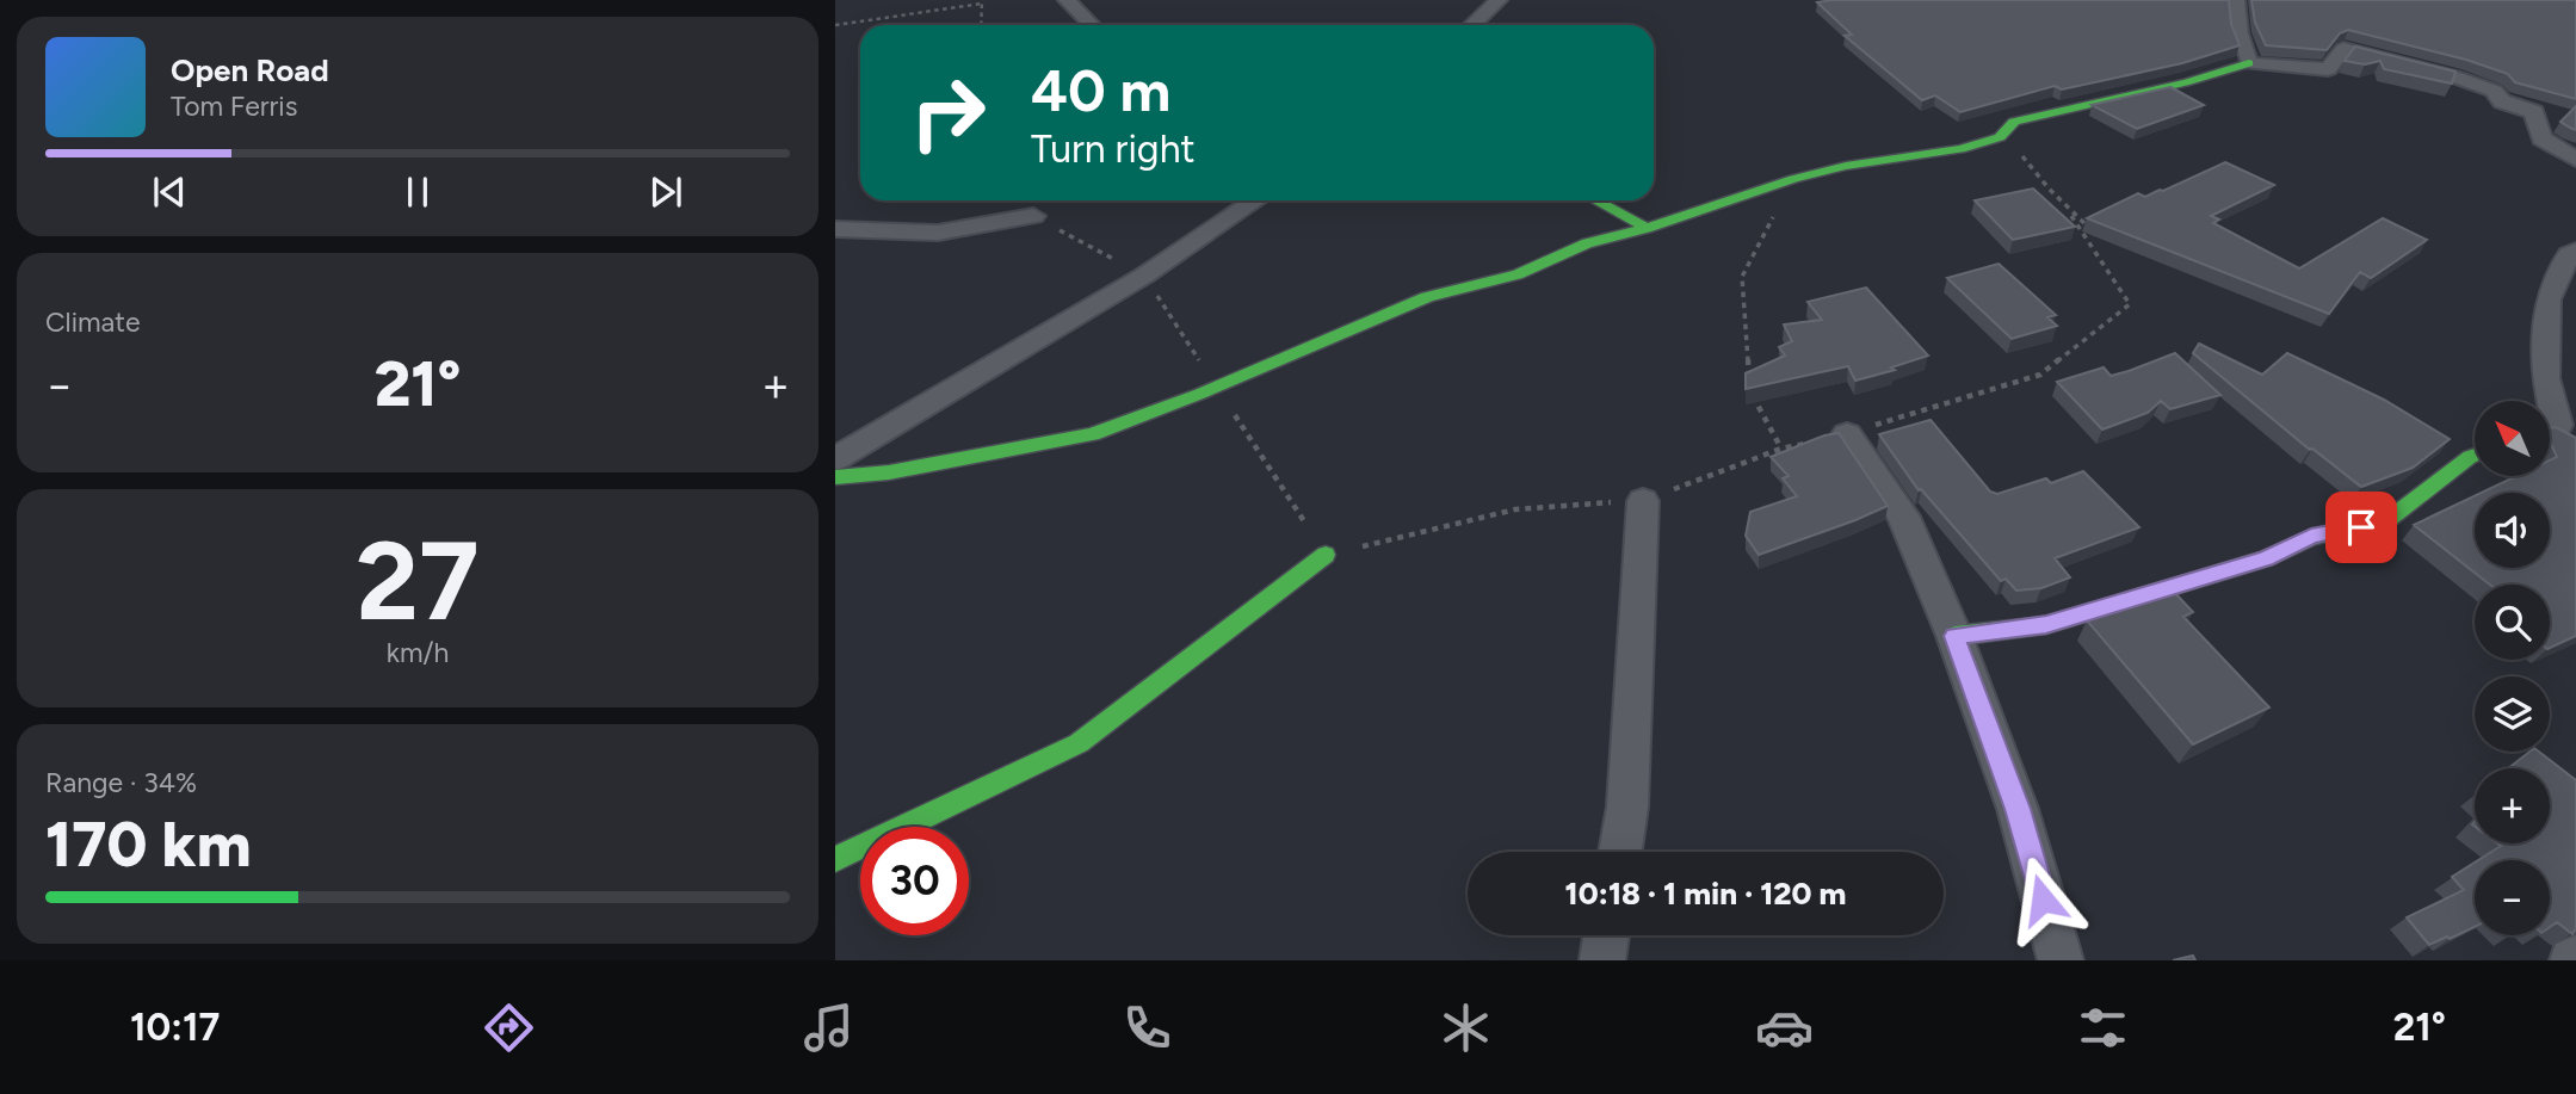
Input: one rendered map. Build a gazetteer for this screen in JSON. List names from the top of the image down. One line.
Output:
{"north":"top left","page":{"turn":["40 m","Turn right"],"song":["Open Road","Tom Ferris"],"tile":["Climate",["27","km/h"],["Range · 34%","170 km"]],"heat":["−","21°","+"],"map_buttons":["+","−"],"limit":"30","trip":"10:18 · 1 min · 120 m","tabs":["10:17","21°"]}}
